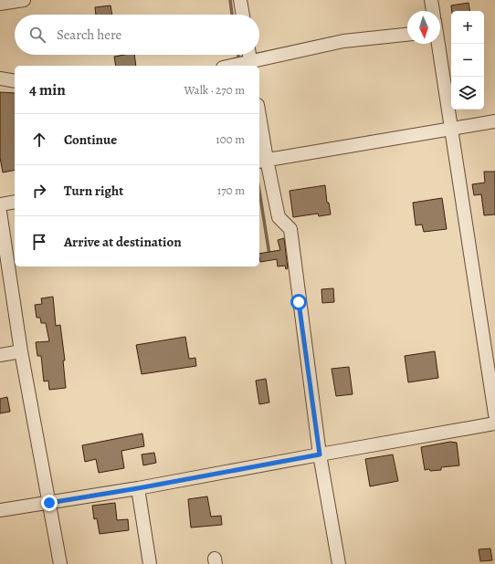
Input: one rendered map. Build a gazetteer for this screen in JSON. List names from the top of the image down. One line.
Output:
{"north":"bottom","page":{"map_buttons":["+","−"],"search":"Search here","heading":["4 min","Walk · 270 m"],"list":[["Continue","100 m"],["Turn right","170 m"],"Arrive at destination"]}}
